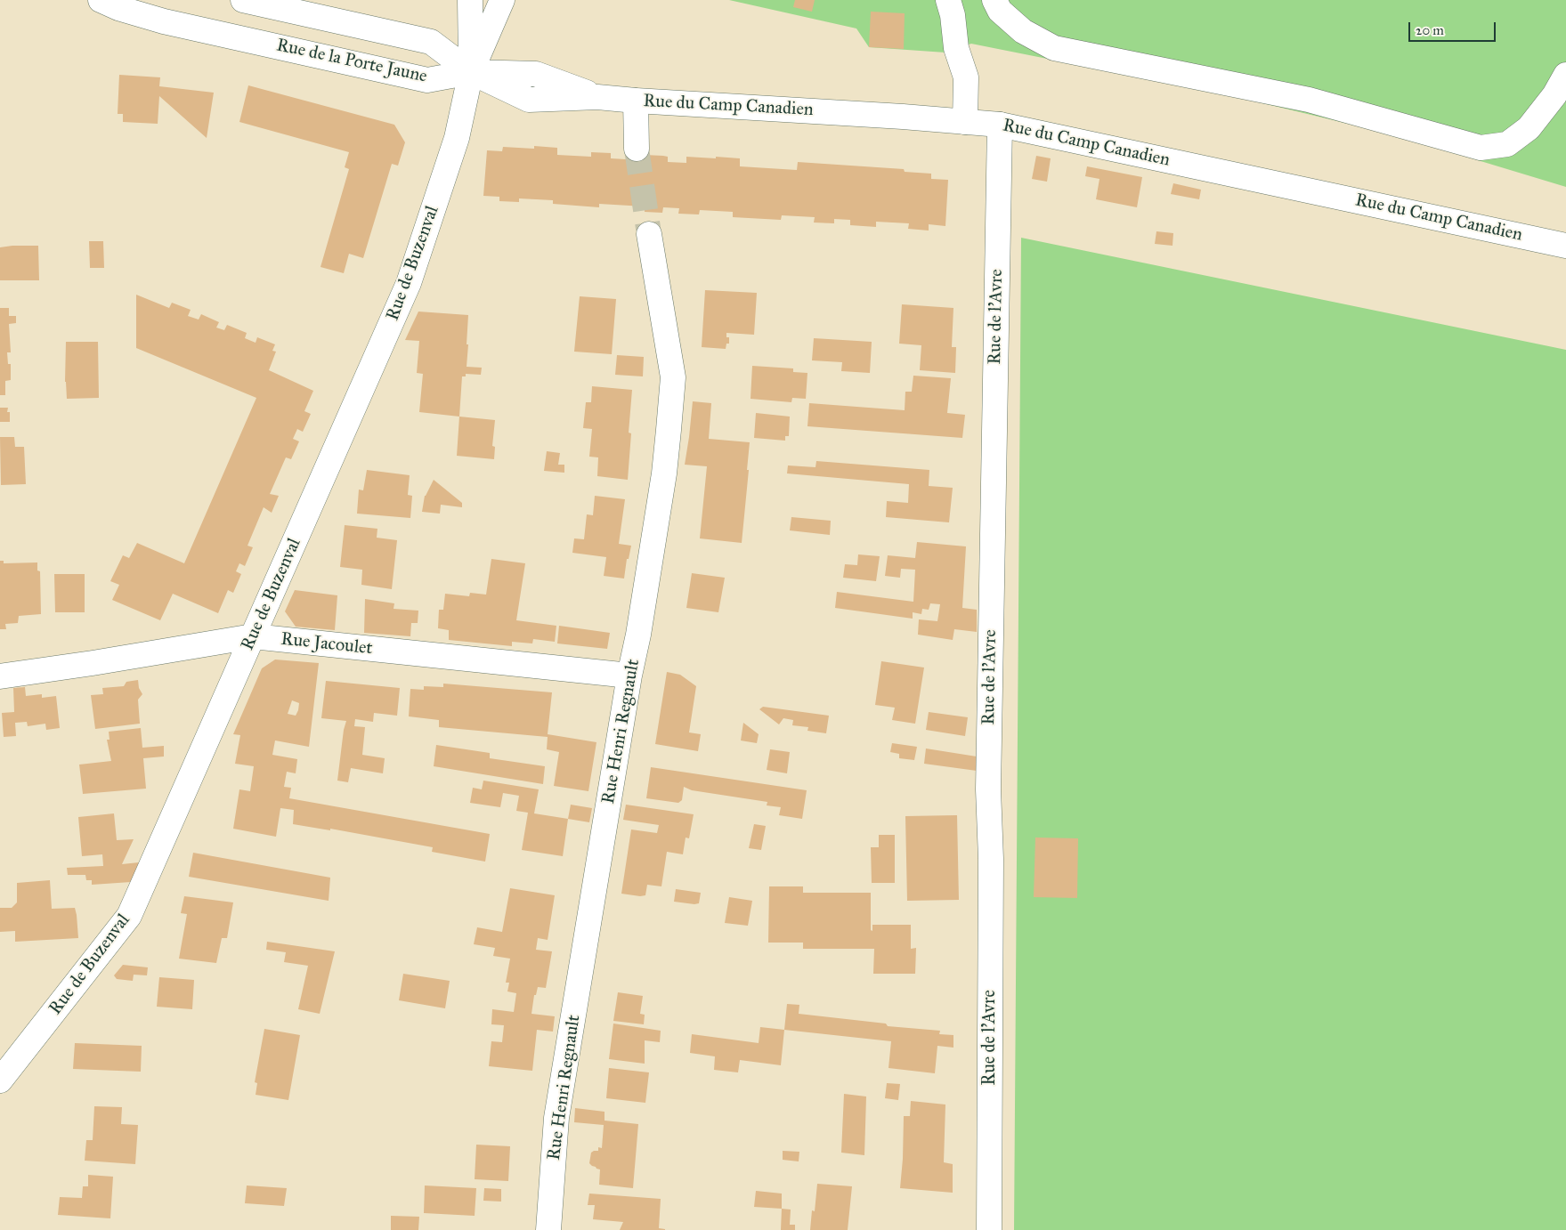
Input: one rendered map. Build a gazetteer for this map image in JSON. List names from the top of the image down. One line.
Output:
{"streets":{"street":["Rue de la Porte Jaune","Rue du Camp Canadien","Rue de Buzenval","Rue de l'Avre","Rue Jacoulet","Rue Henri Regnault"]},"crossings":[["Rue de la Porte Jaune","Rue du Camp Canadien"],["Rue de la Porte Jaune","Rue de Buzenval"],["Rue du Camp Canadien","Rue de Buzenval"],["Rue du Camp Canadien","Rue de l'Avre"],["Rue de Buzenval","Rue Jacoulet"],["Rue Jacoulet","Rue Henri Regnault"]],"scale_bar":"20 m"}
